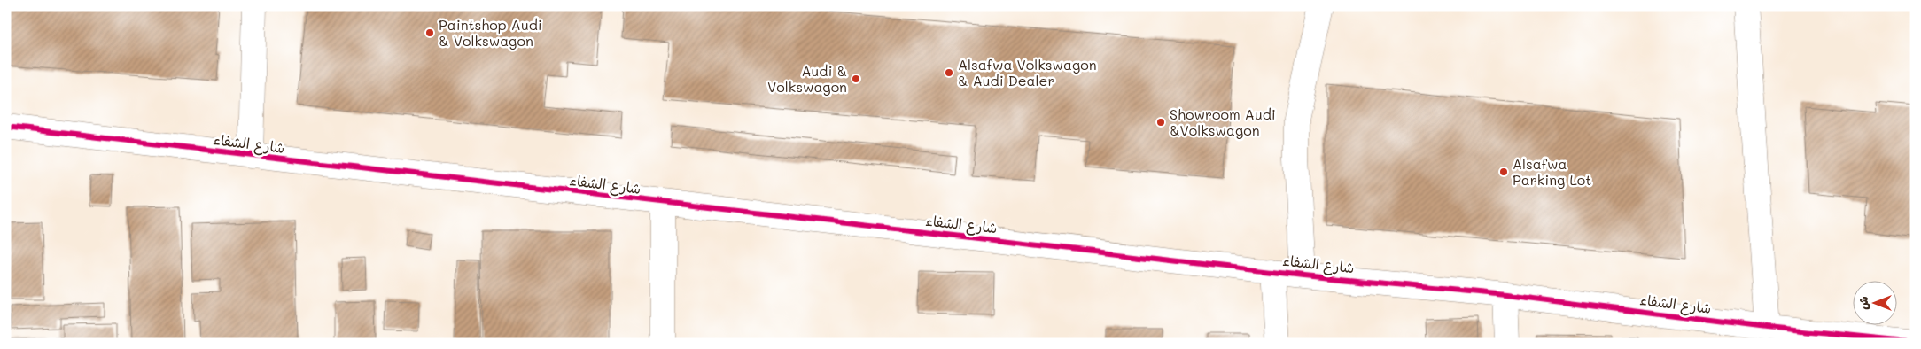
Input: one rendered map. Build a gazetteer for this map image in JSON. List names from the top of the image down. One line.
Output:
{"streets":{"street":["شارع الشفاء"]},"places":["Paintshop Audi & Volkswagon","Alsafwa Volkswagon & Audi Dealer","Audi & Volkswagon","Showroom Audi &Volkswagon","Alsafwa Parking Lot"],"north":"left"}
